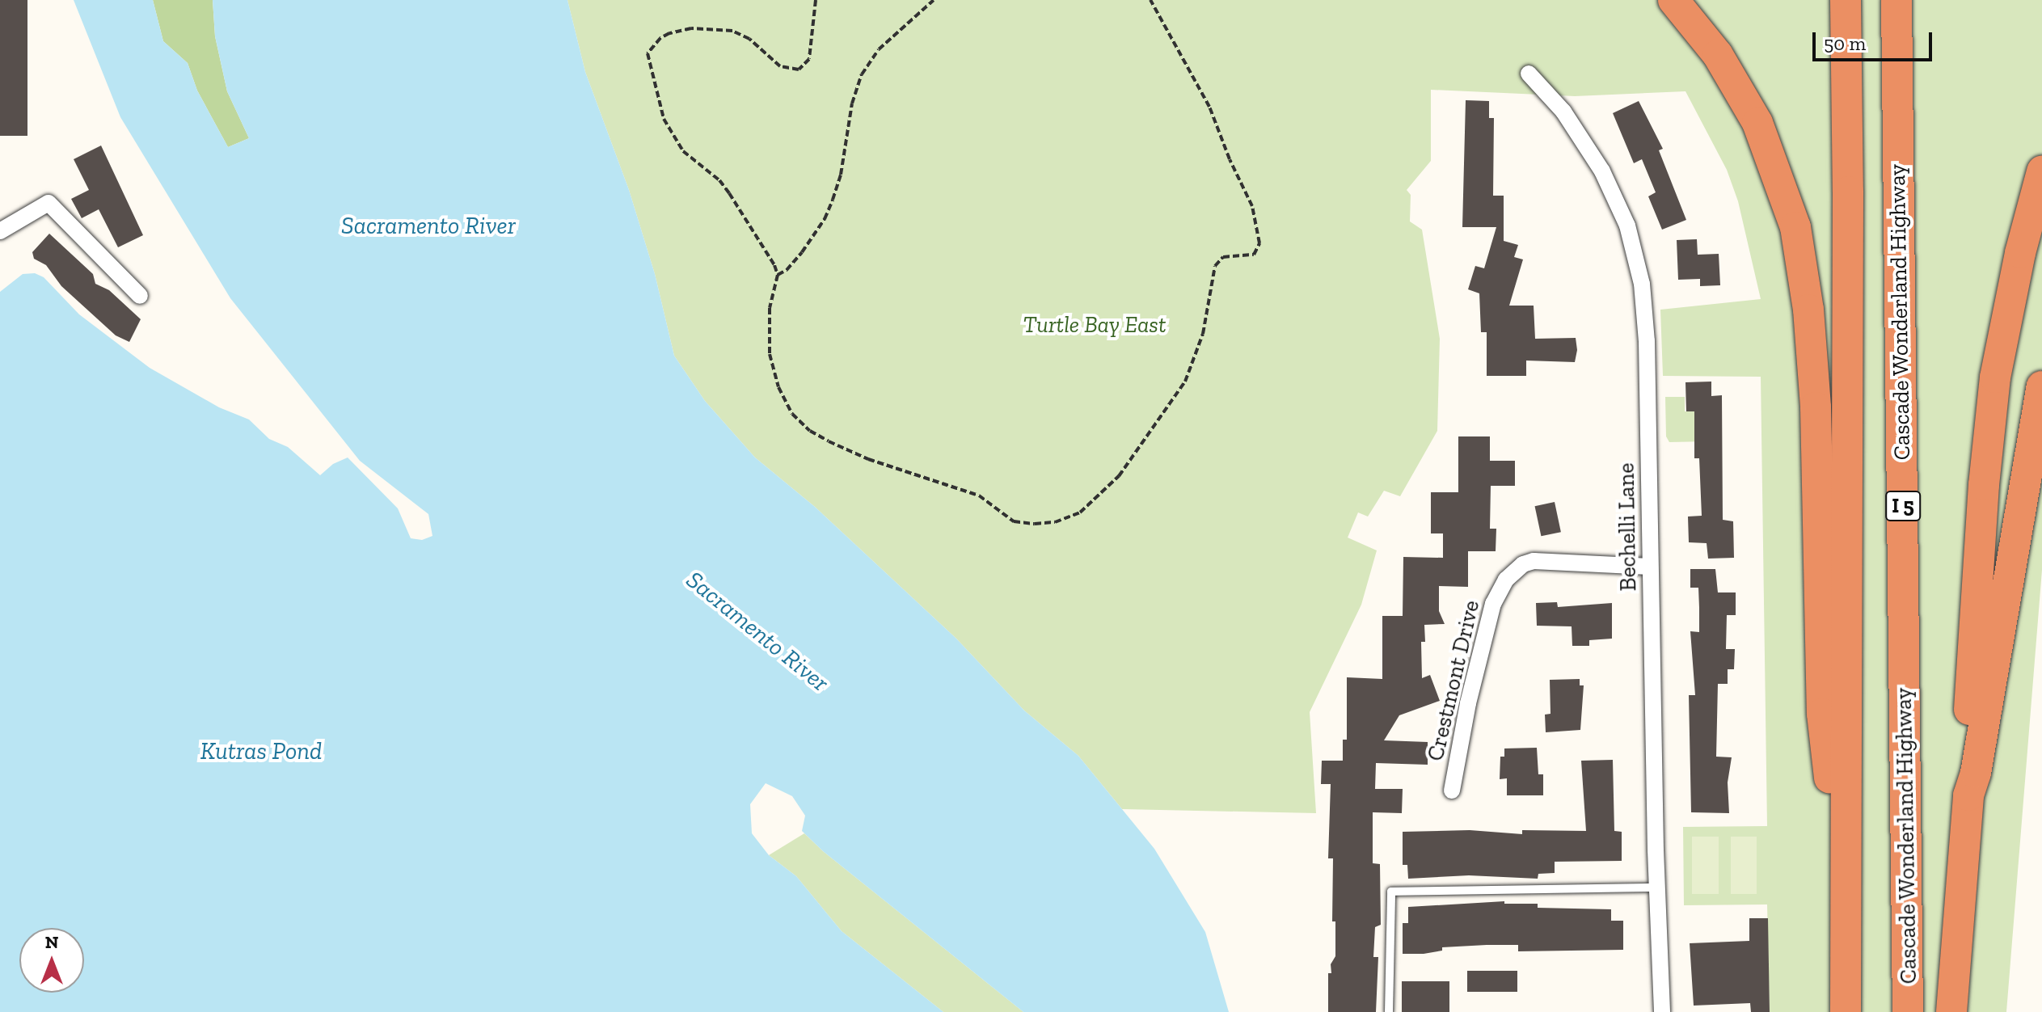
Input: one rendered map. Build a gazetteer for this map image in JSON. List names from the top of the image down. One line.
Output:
{"streets":{"highway":["Cascade Wonderland Highway","I 5"],"street":["Bechelli Lane","Crestmont Drive"]},"crossings":[["Bechelli Lane","Crestmont Drive"]],"water":["Sacramento River","Kutras Pond"],"parks":["Turtle Bay East"],"scale_bar":"50 m","north":"top"}
